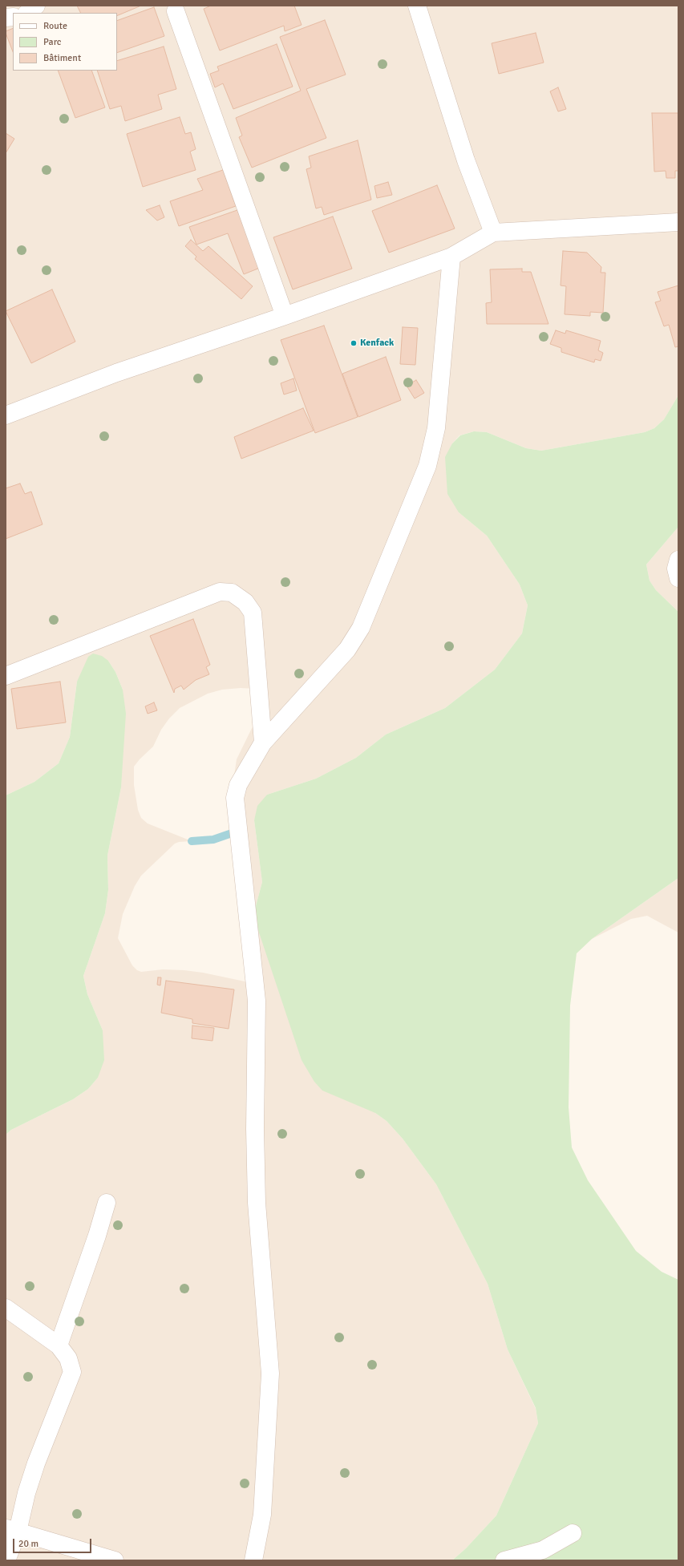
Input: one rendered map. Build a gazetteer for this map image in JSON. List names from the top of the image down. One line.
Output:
{"places":["Kenfack"],"legend":["Route","Parc","Bâtiment"],"scale_bar":"20 m"}
